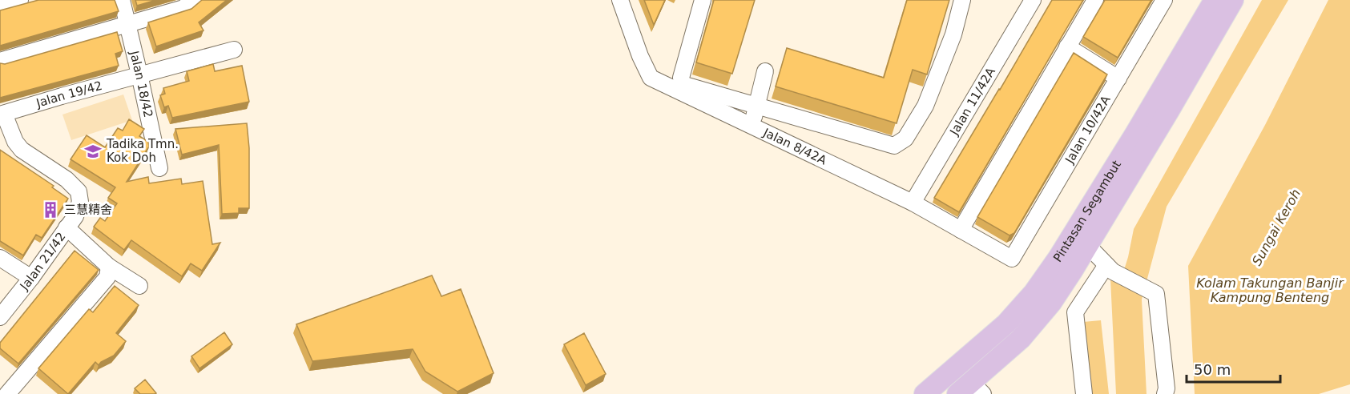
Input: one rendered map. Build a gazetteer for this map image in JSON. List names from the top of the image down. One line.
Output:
{"streets":{"main road":["Pintasan Segambut"],"street":["Jalan 18/42","Jalan 19/42","Jalan 11/42A","Jalan 10/42A","Jalan 8/42A","Jalan 21/42"]},"crossings":[["Jalan 18/42","Jalan 19/42"],["Jalan 19/42","Jalan 21/42"],["Jalan 11/42A","Jalan 8/42A"],["Jalan 10/42A","Jalan 8/42A"]],"water":["Sungai Keroh","Kolam Takungan Banjir Kampung Benteng"],"places":{"school or university":["Tadika Tmn. Kok Doh"],"building":["三慧精舍"]},"scale_bar":"50 m"}
